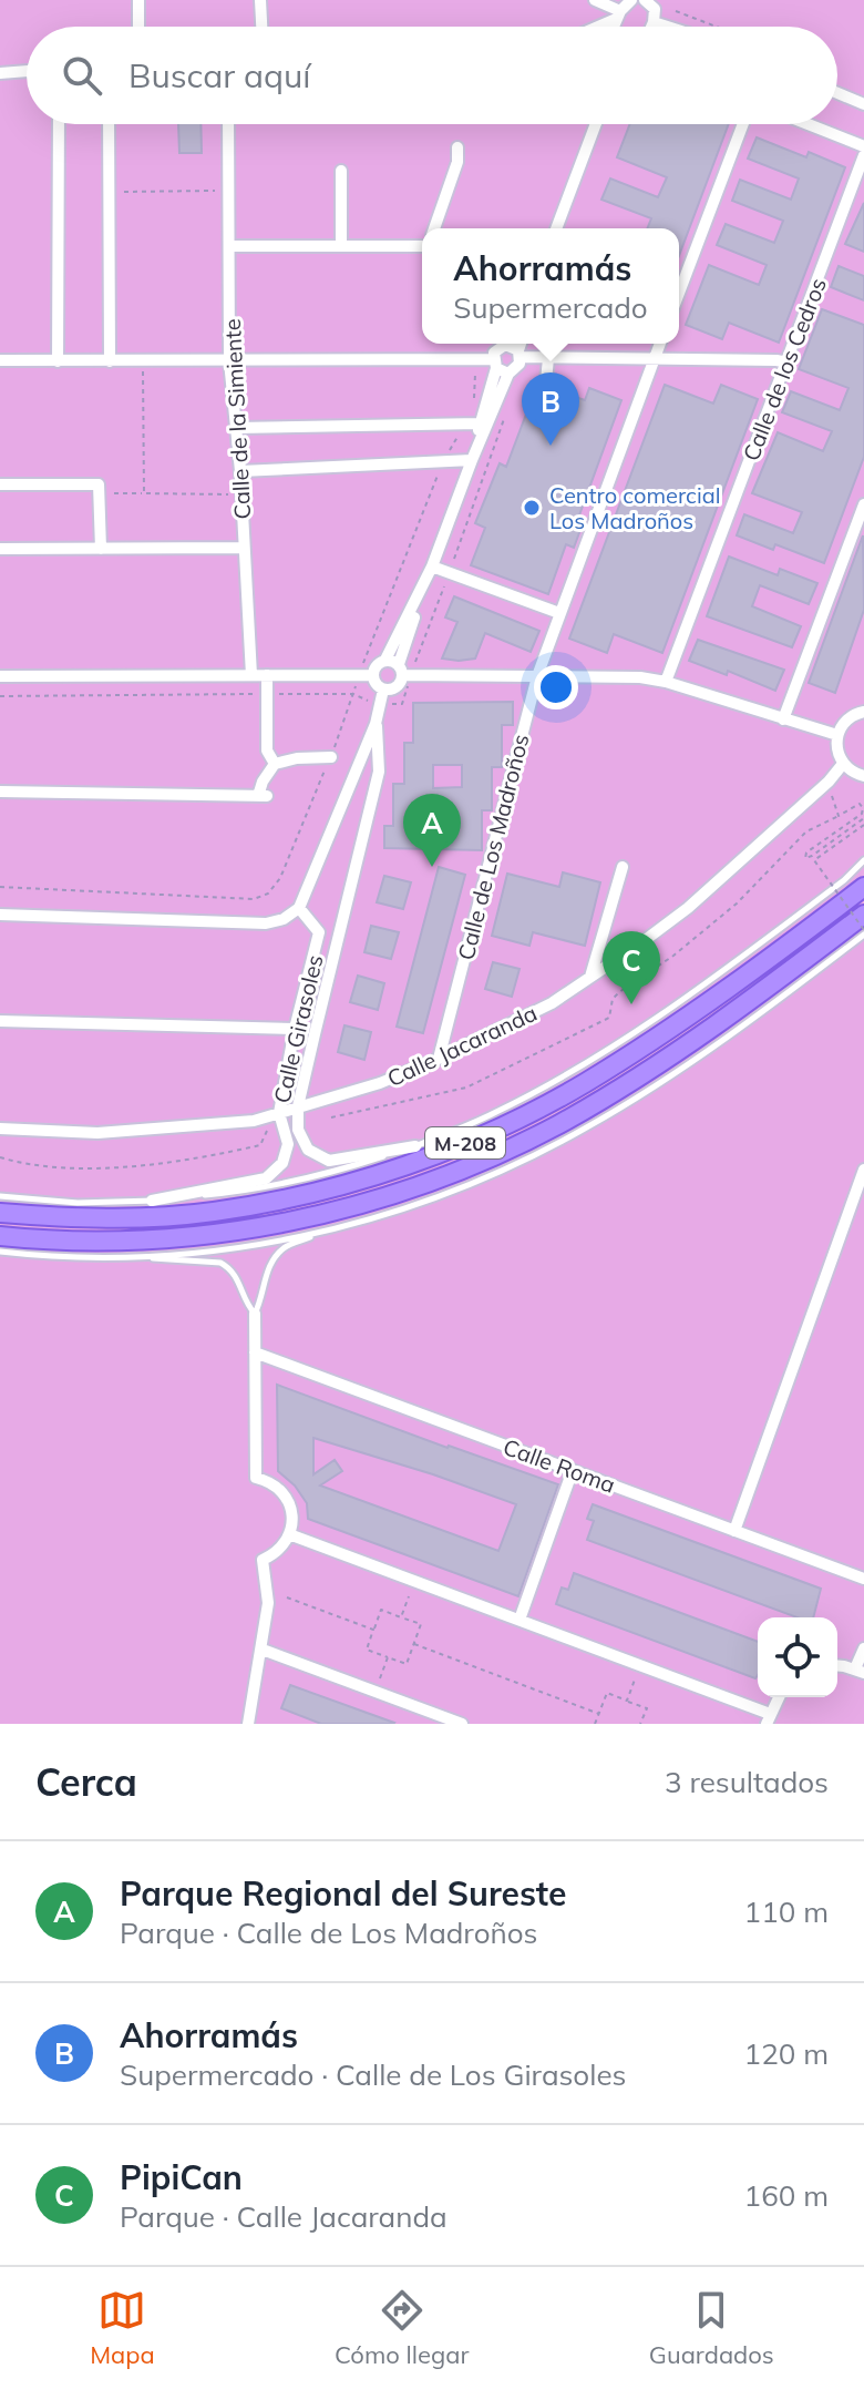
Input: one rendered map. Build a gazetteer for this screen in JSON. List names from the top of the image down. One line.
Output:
{"streets":{"main road":["M-208"],"street":["Calle de los Cedros","Calle de la Simiente","Calle de Los Madroños","Calle Girasoles","Calle Jacaranda","Calle Roma"]},"crossings":[["Calle de Los Madroños","Calle Jacaranda"],["Calle Girasoles","Calle Jacaranda"]],"places":["Centro comercial Los Madroños"],"page":{"search":"Buscar aquí","popup":["Ahorramás","Supermercado"],"pins":["B","A","C"],"heading":["Cerca","3 resultados"],"list":[{"mark":"A","name":"Parque Regional del Sureste","note":"Parque · Calle de Los Madroños","value":"110 m"},{"mark":"B","name":"Ahorramás","note":"Supermercado · Calle de Los Girasoles","value":"120 m"},{"mark":"C","name":"PipiCan","note":"Parque · Calle Jacaranda","value":"160 m"}],"nav":["Mapa","Cómo llegar","Guardados"]}}
